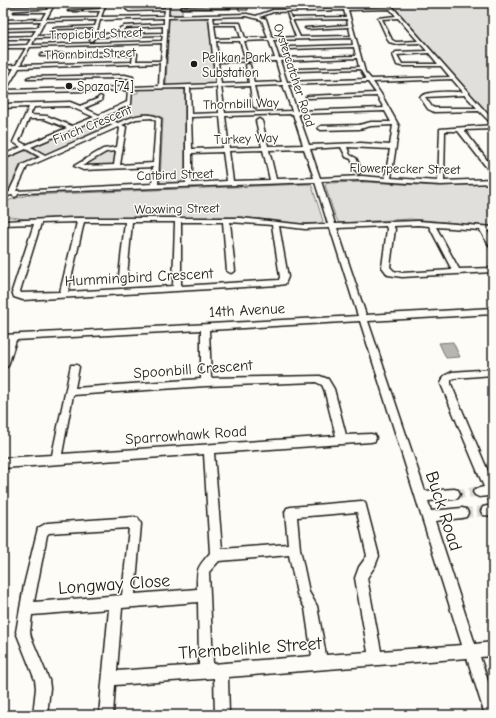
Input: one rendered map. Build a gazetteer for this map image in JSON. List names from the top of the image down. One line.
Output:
{"streets":{"street":["Tropicbird Street","Thornbird Street","Oystercatcher Road","Thornbill Way","Finch Crescent","Turkey Way","Flowerpecker Street","Catbird Street","Waxwing Street","Hummingbird Crescent","14th Avenue","Spoonbill Crescent","Sparrowhawk Road","Buck Road","Longway Close","Thembelihle Street"]},"crossings":[["Oystercatcher Road","Thornbill Way"],["Oystercatcher Road","Turkey Way"],["Oystercatcher Road","Flowerpecker Street"],["Oystercatcher Road","Catbird Street"],["Oystercatcher Road","Waxwing Street"],["Oystercatcher Road","14th Avenue"],["Oystercatcher Road","Buck Road"],["Finch Crescent","Catbird Street"],["Flowerpecker Street","Catbird Street"],["Waxwing Street","Hummingbird Crescent"],["14th Avenue","Buck Road"],["Spoonbill Crescent","Sparrowhawk Road"],["Buck Road","Thembelihle Street"]],"places":["Pelikan Park Substation","Spaza [74]"]}
